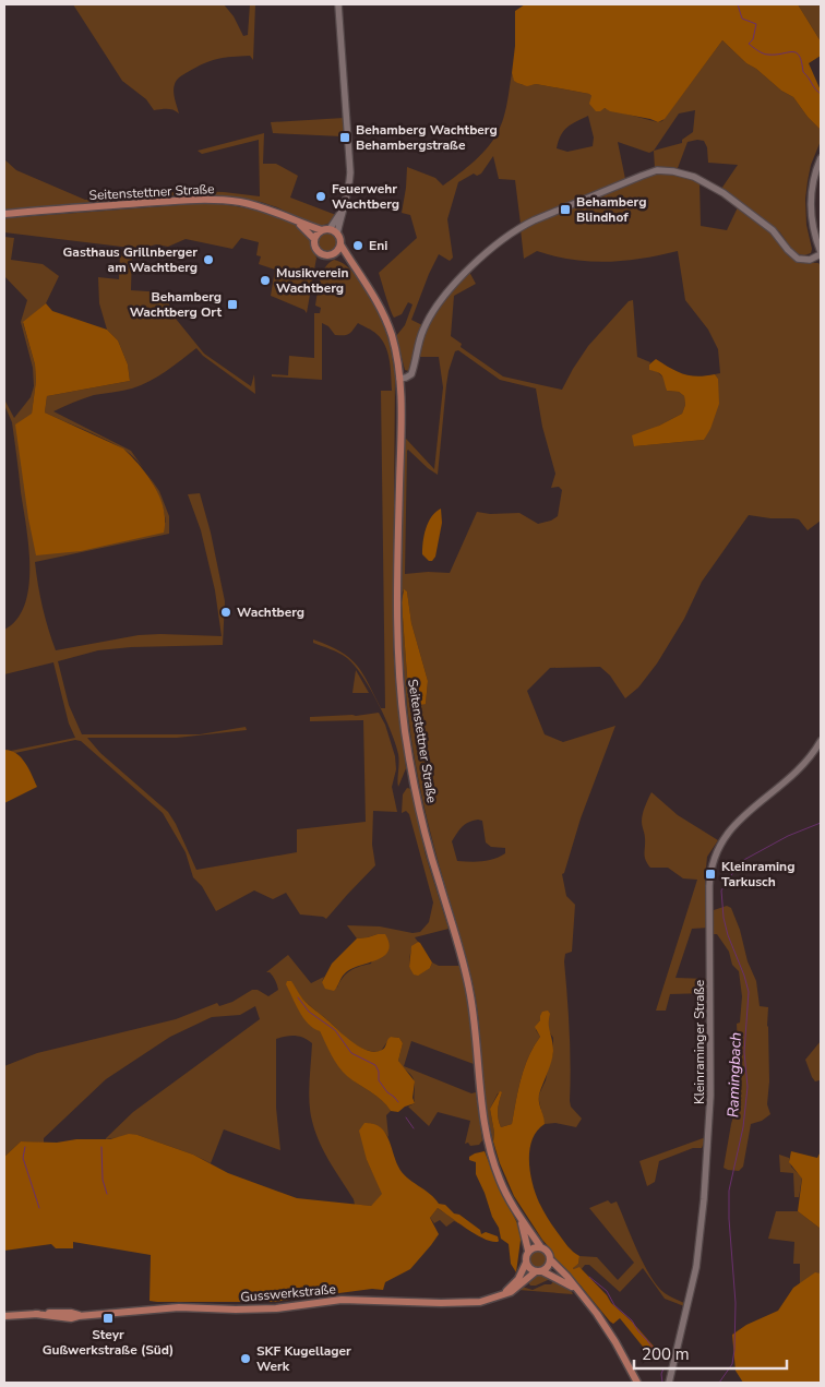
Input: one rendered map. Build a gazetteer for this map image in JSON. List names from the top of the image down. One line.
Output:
{"streets":{"main road":["Seitenstettner Straße","Gusswerkstraße"],"street":["Kleinraminger Straße"]},"crossings":[["Seitenstettner Straße","Gusswerkstraße"]],"water":["Ramingbach"],"places":{"transit":["Behamberg Wachtberg Behambergstraße","Behamberg Blindhof","Behamberg Wachtberg Ort","Kleinraming Tarkusch","Steyr Gußwerkstraße (Süd)"],"other":["Feuerwehr Wachtberg","Eni","Gasthaus Grillnberger am Wachtberg","Musikverein Wachtberg","Wachtberg","SKF Kugellager Werk"]},"scale_bar":"200 m"}
